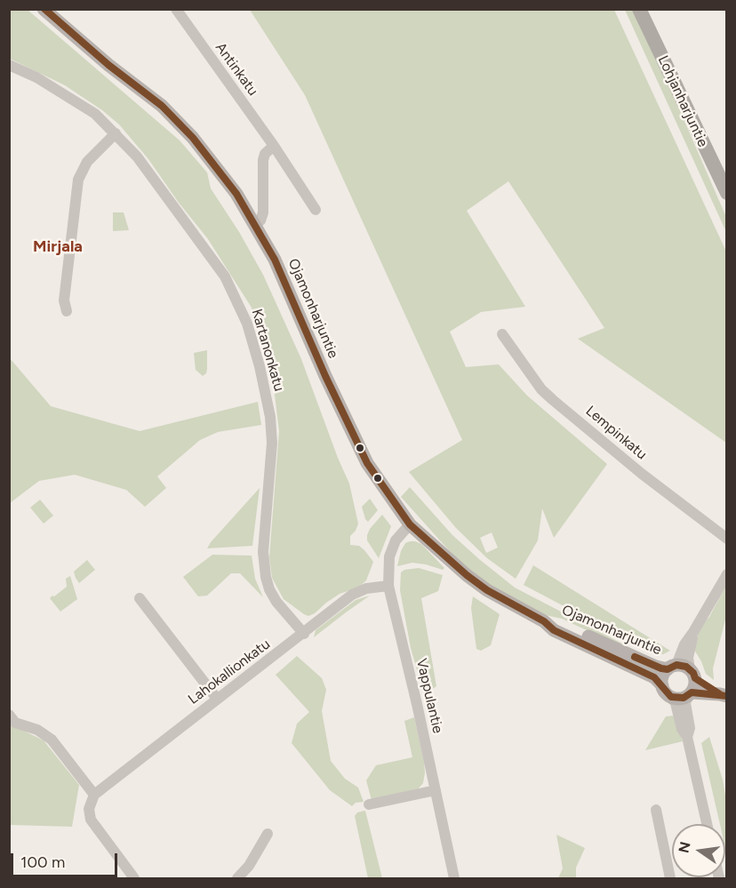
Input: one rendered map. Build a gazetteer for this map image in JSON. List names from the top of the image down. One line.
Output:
{"streets":{"highway":["Lohjanharjuntie"],"main road":["Ojamonharjuntie"],"street":["Antinkatu","Kartanonkatu","Lempinkatu","Lahokallionkatu","Vappulantie"]},"crossings":[["Ojamonharjuntie","Vappulantie"],["Kartanonkatu","Lahokallionkatu"],["Lahokallionkatu","Vappulantie"]],"districts":["Mirjala"],"scale_bar":"100 m","north":"left"}
